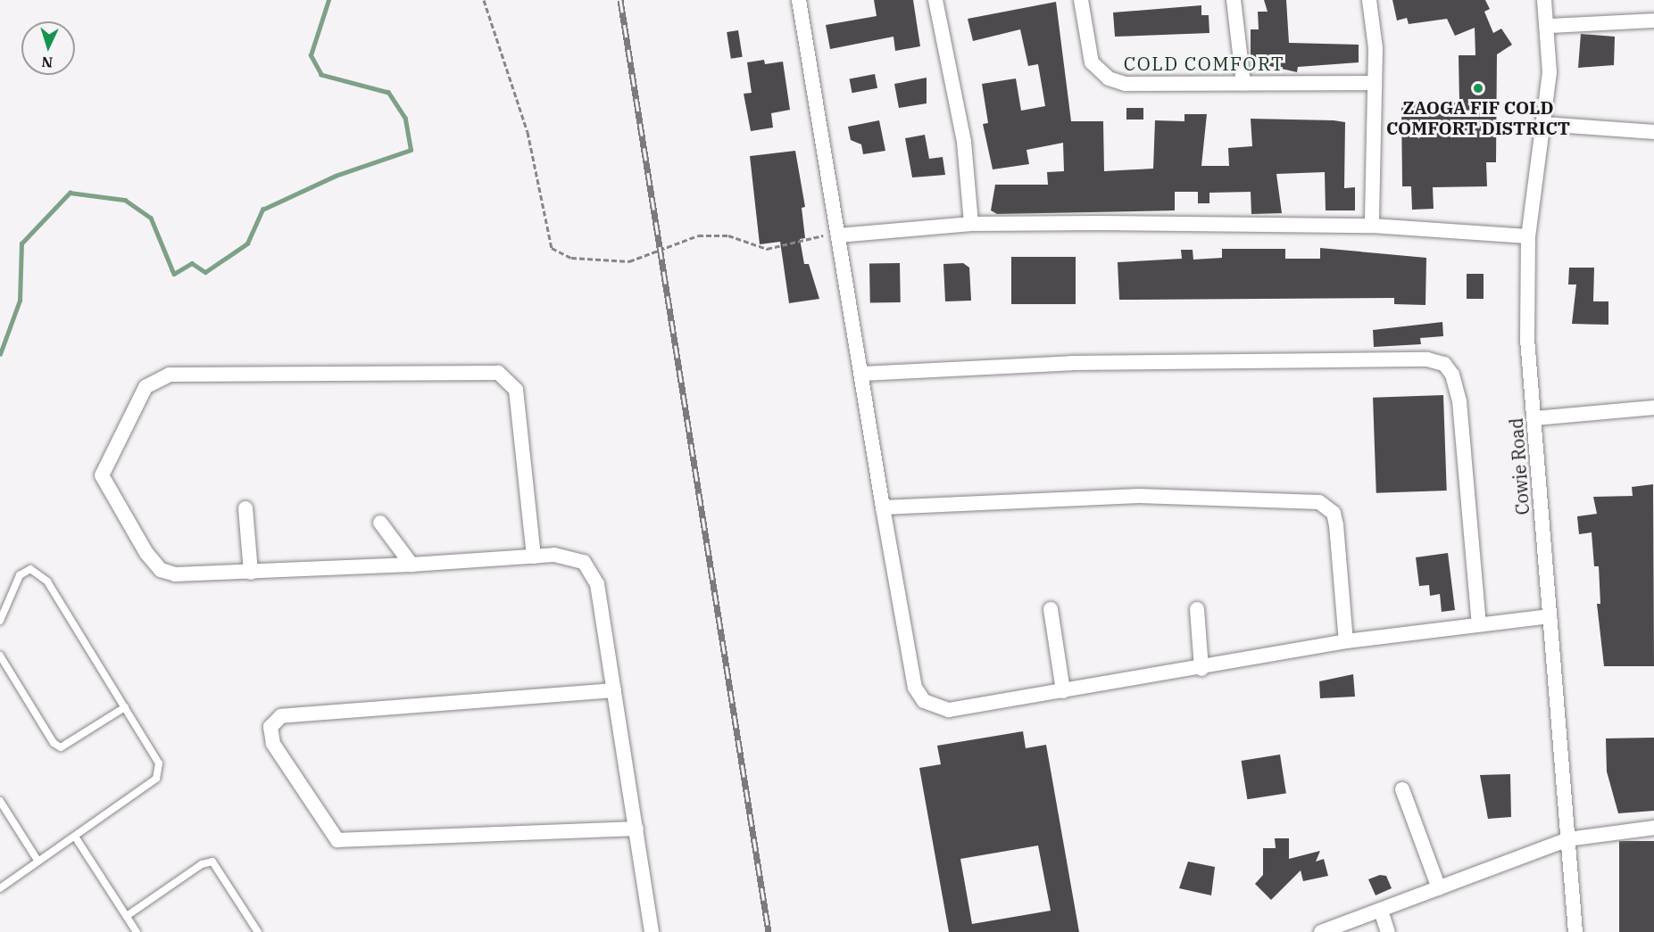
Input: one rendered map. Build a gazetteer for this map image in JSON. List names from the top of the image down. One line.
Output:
{"streets":{"street":["Cowie Road"]},"districts":["COLD COMFORT"],"places":["ZAOGA FIF COLD COMFORT DISTRICT"],"north":"bottom"}
